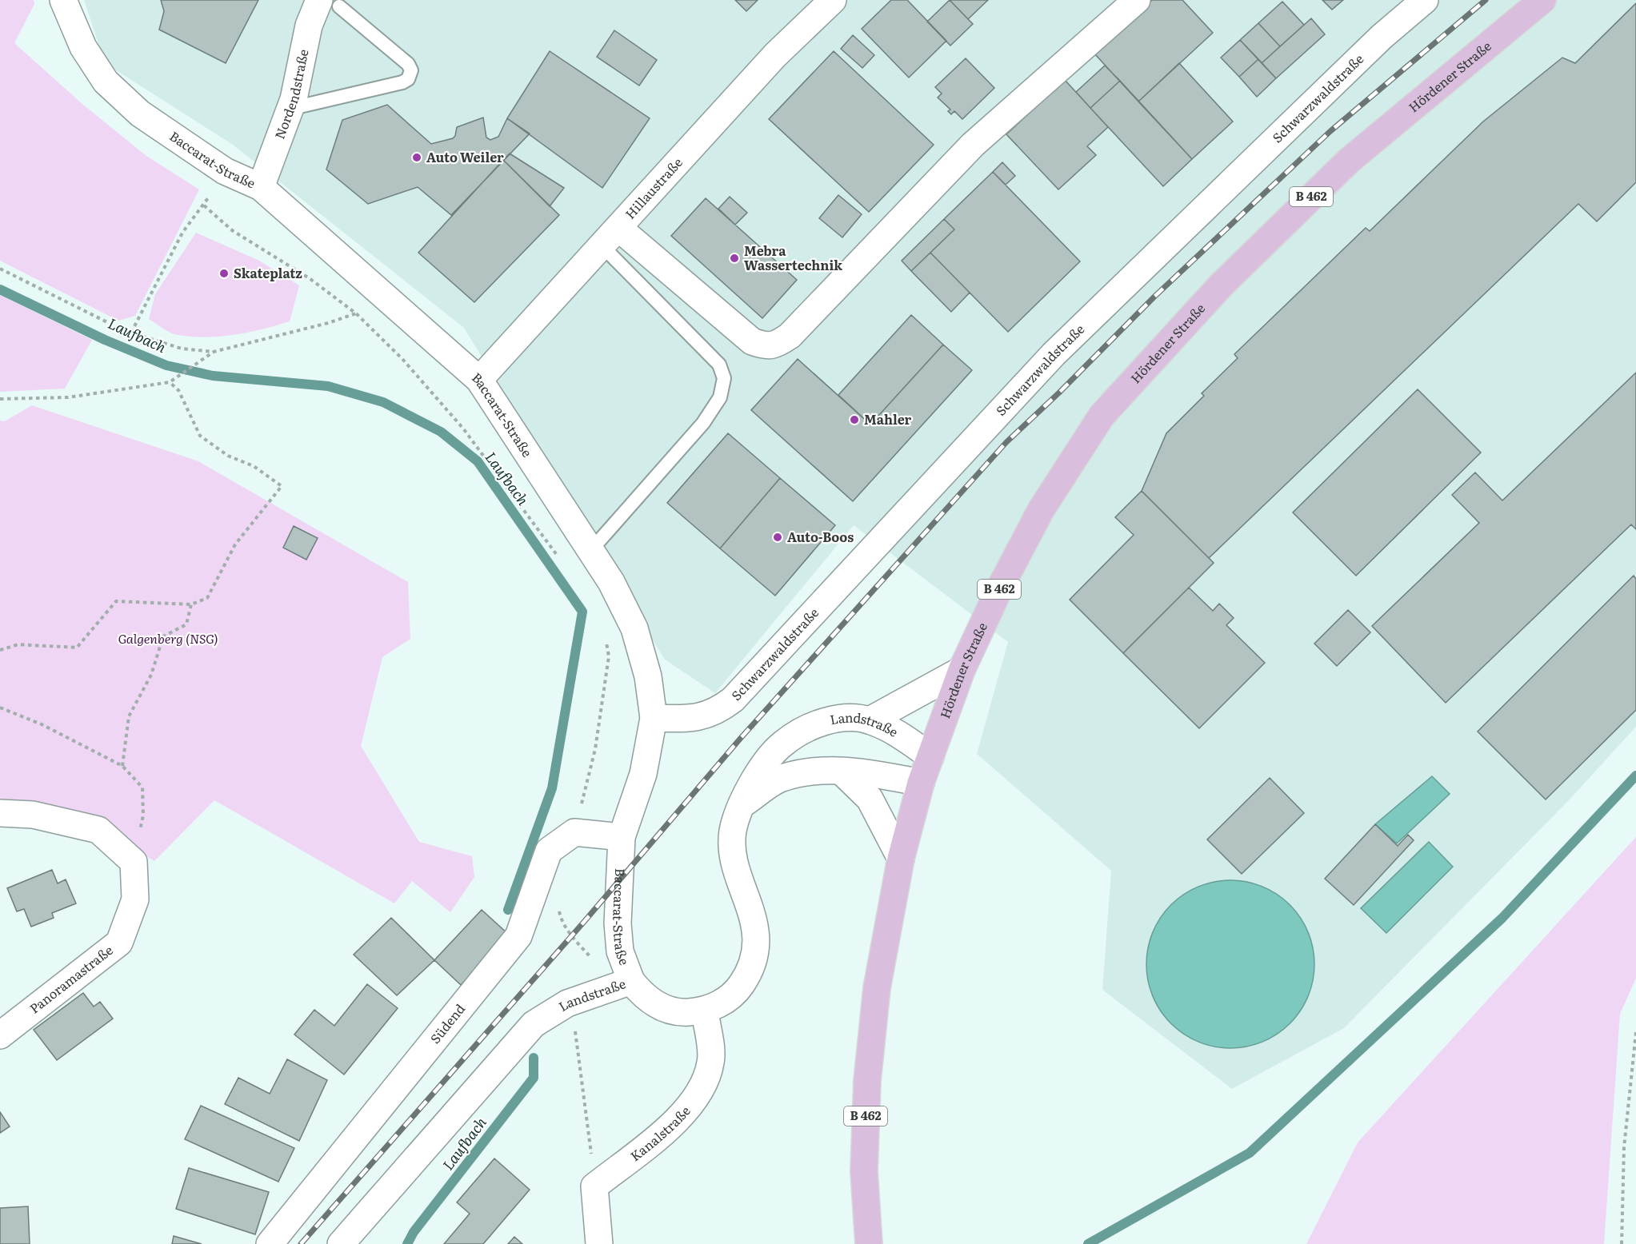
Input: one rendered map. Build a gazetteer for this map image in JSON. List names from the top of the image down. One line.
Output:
{"streets":{"main road":["Hördener Straße","B 462"],"street":["Nordendstraße","Schwarzwaldstraße","Baccarat-Straße","Hillaustraße","Landstraße","Panoramastraße","Südend","Kanalstraße"]},"crossings":[["Hördener Straße","B 462"],["Hördener Straße","Landstraße"],["Nordendstraße","Baccarat-Straße"],["Schwarzwaldstraße","Baccarat-Straße"],["Baccarat-Straße","Hillaustraße"],["Baccarat-Straße","Landstraße"],["Landstraße","Kanalstraße"]],"water":["Laufbach"],"parks":["Galgenberg (NSG)"],"places":["Auto Weiler","Mebra Wassertechnik","Skateplatz","Mahler","Auto-Boos"]}
